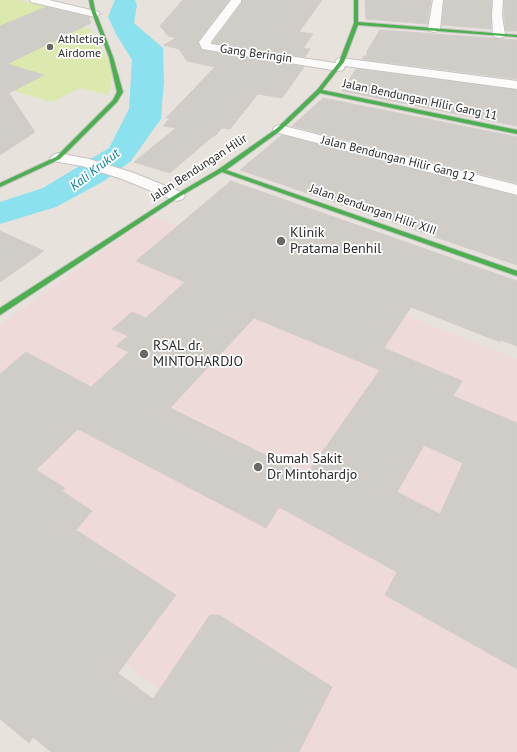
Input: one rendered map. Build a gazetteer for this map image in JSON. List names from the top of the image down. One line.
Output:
{"streets":{"street":["Gang Beringin","Jalan Bendungan Hilir Gang 11","Jalan Bendungan Hilir Gang 12","Jalan Bendungan Hilir","Jalan Bendungan Hilir XIII"]},"crossings":[["Gang Beringin","Jalan Bendungan Hilir"],["Jalan Bendungan Hilir Gang 11","Jalan Bendungan Hilir"],["Jalan Bendungan Hilir Gang 12","Jalan Bendungan Hilir"],["Jalan Bendungan Hilir","Jalan Bendungan Hilir XIII"]],"water":["Kali Krukut"],"places":["Athletiqs Airdome","Klinik Pratama Benhil","RSAL dr. MINTOHARDJO","Rumah Sakit Dr Mintohardjo"]}
